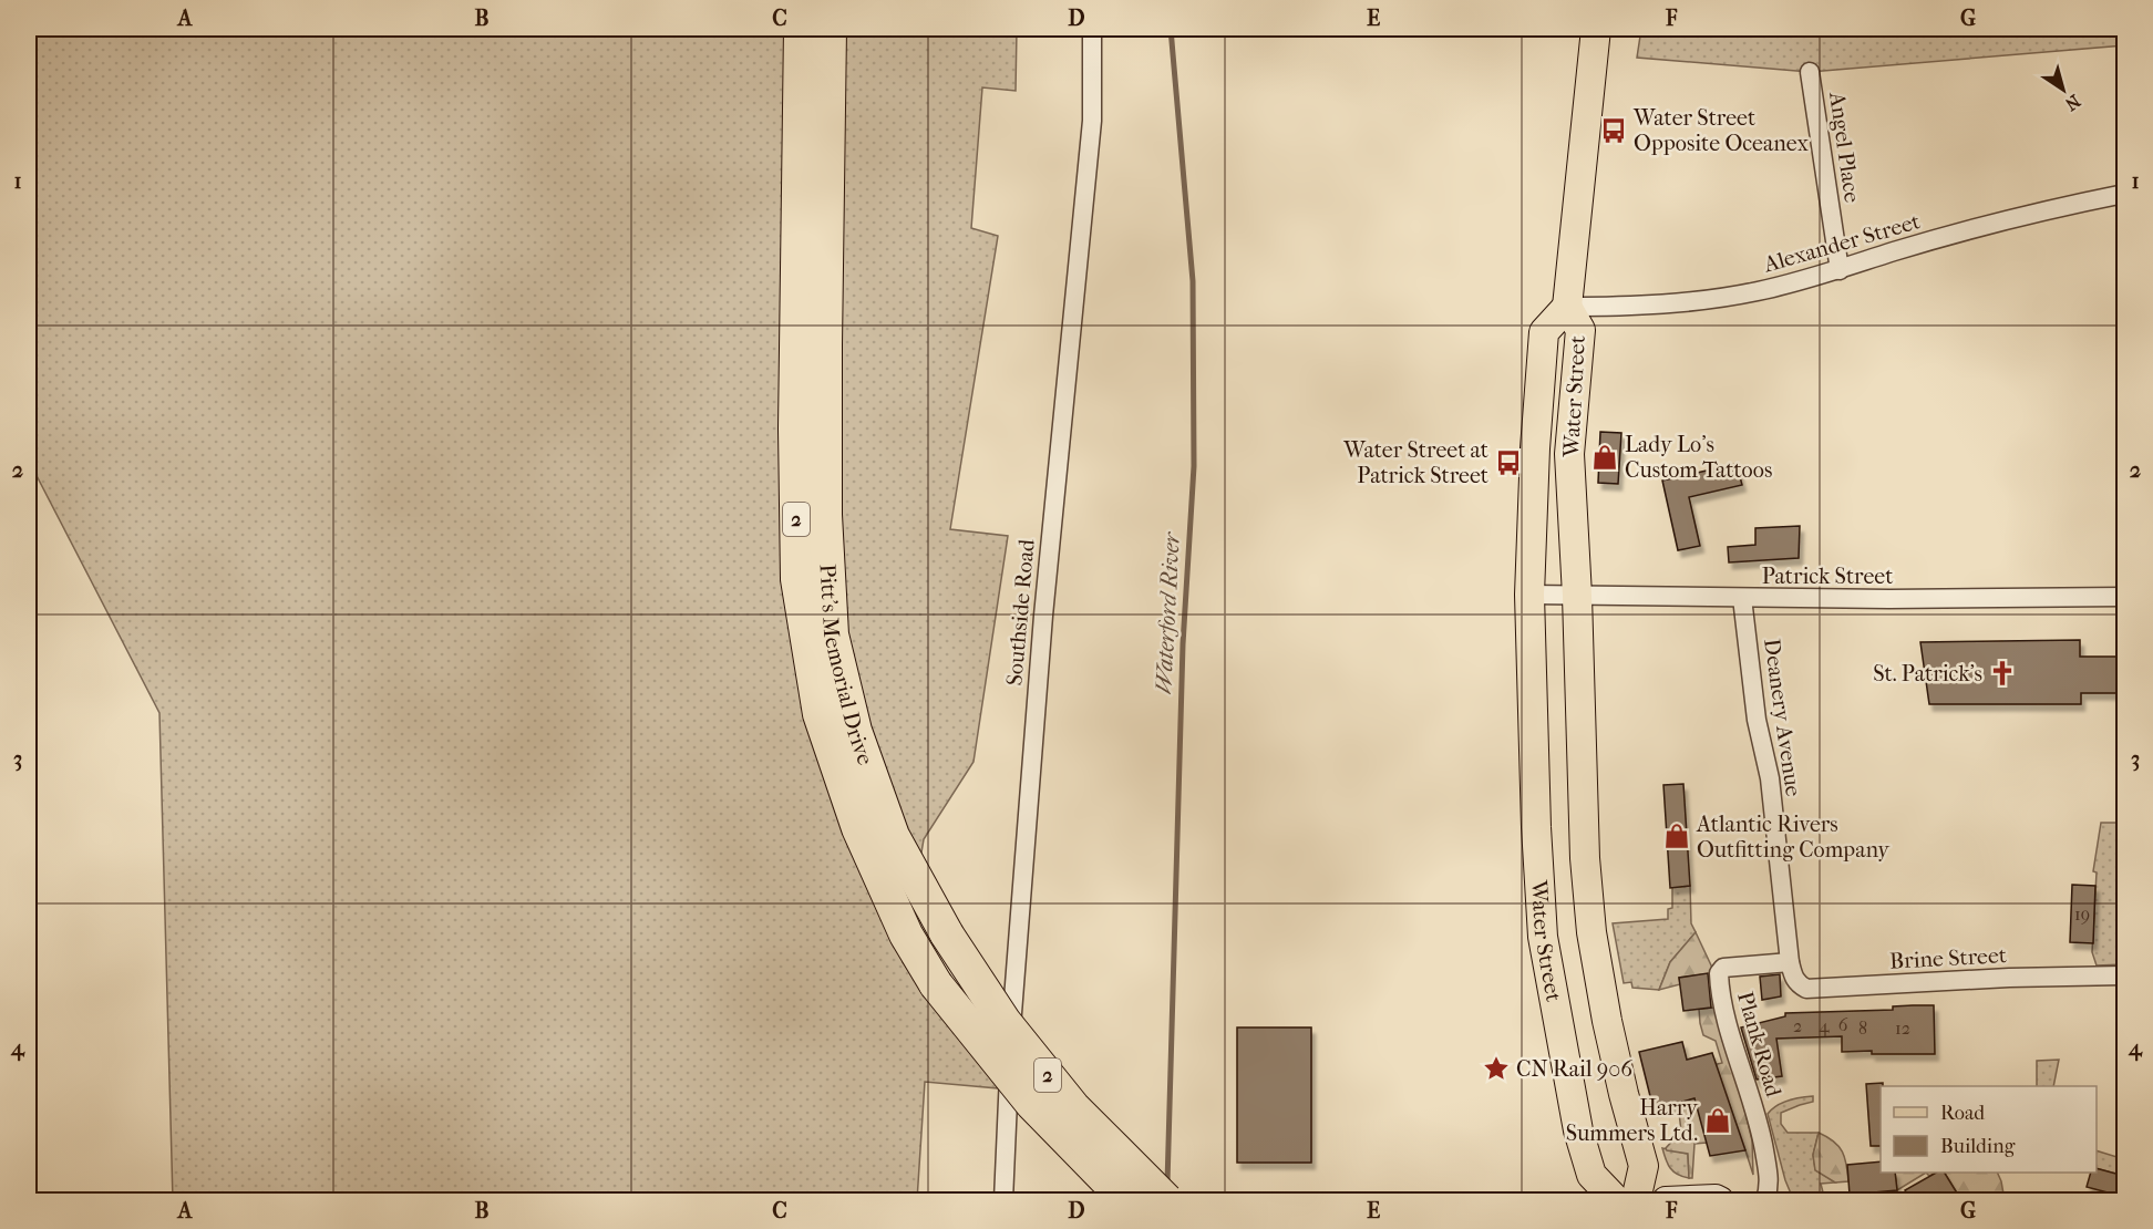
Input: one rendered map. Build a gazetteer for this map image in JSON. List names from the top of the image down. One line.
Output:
{"streets":{"highway":["2","Pitt's Memorial Drive"],"main road":["Water Street"],"street":["Angel Place","Alexander Street","Patrick Street","Southside Road","Deanery Avenue","Brine Street","Plank Road"]},"crossings":[["Angel Place","Alexander Street"],["Alexander Street","Water Street"],["Water Street","Patrick Street"],["Patrick Street","Deanery Avenue"],["Deanery Avenue","Brine Street"],["Deanery Avenue","Plank Road"],["Brine Street","Plank Road"]],"water":["Waterford River"],"places":{"bus stop":["Water Street Opposite Oceanex","Water Street at Patrick Street"],"shop":["Lady Lo's Custom Tattoos","Atlantic Rivers Outfitting Company","Harry Summers Ltd."],"church":["St. Patrick's"],"place":["CN Rail 906"]},"house_numbers":["19","6","2","4","8","12"],"legend":["Road","Building"],"north":"bottom right","grid":{"columns":["A","B","C","D","E","F","G"],"rows":["1","2","3","4"]}}
